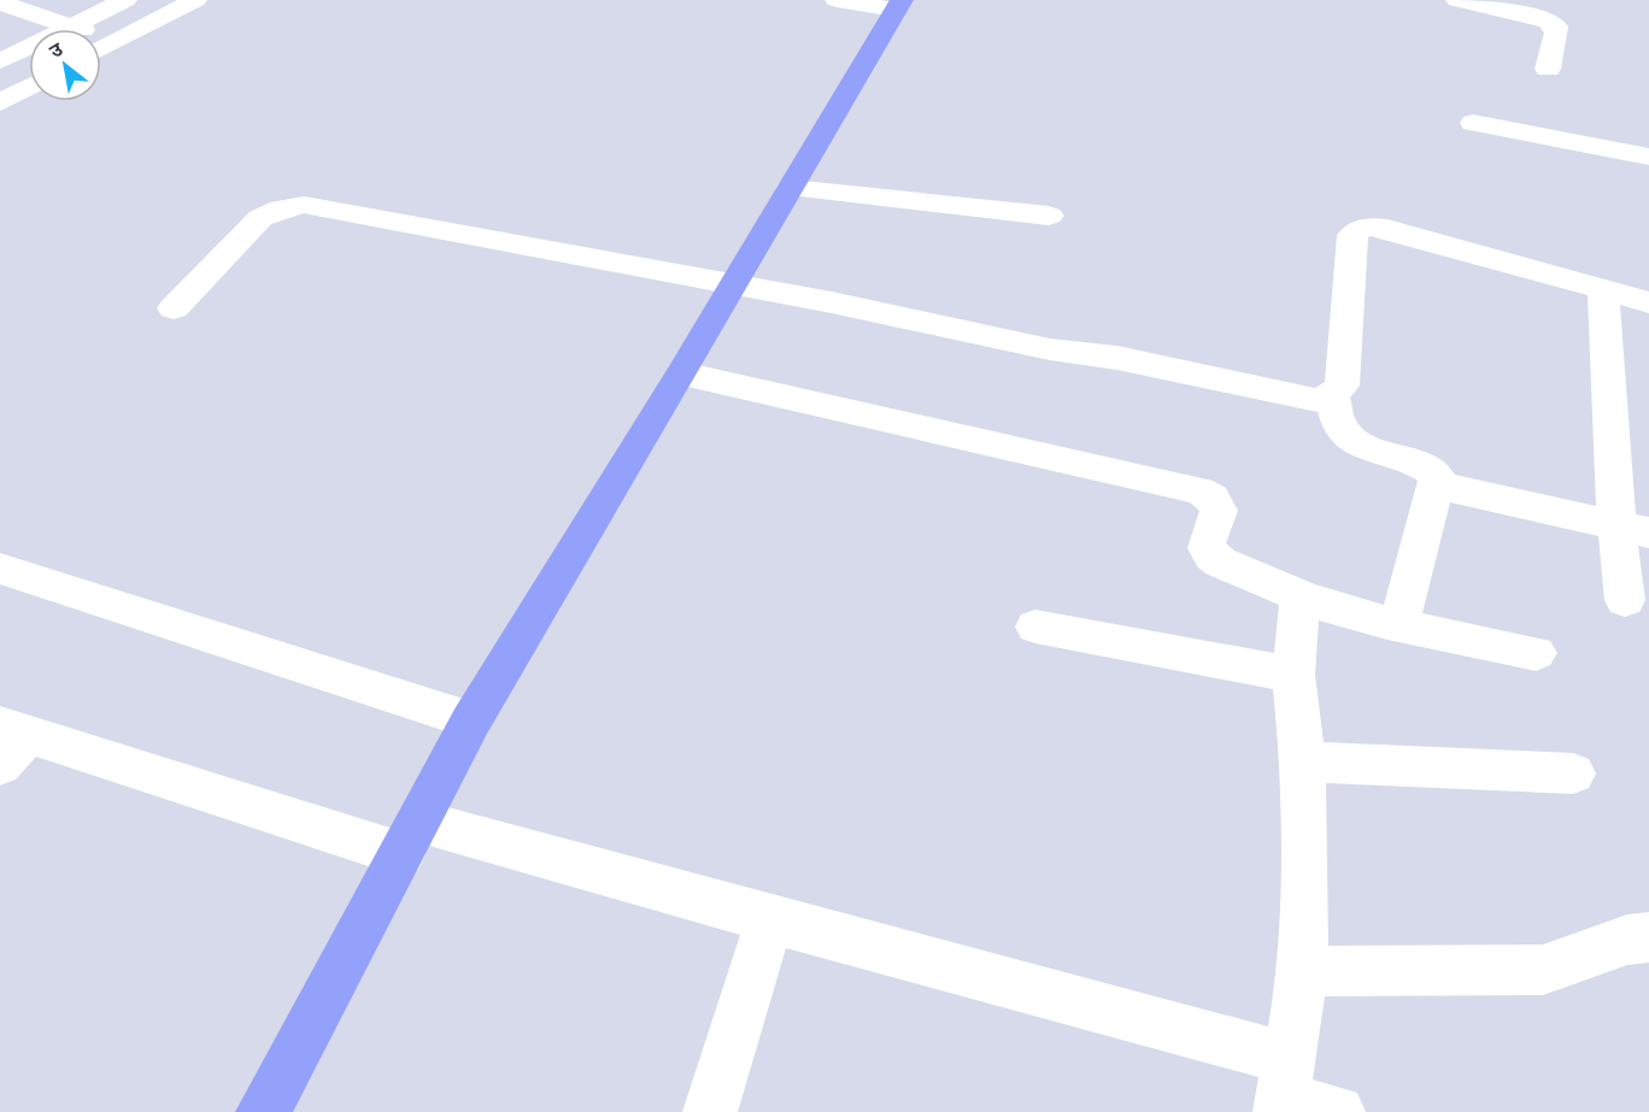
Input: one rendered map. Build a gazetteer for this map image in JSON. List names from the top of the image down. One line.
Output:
{"north":"top left"}
